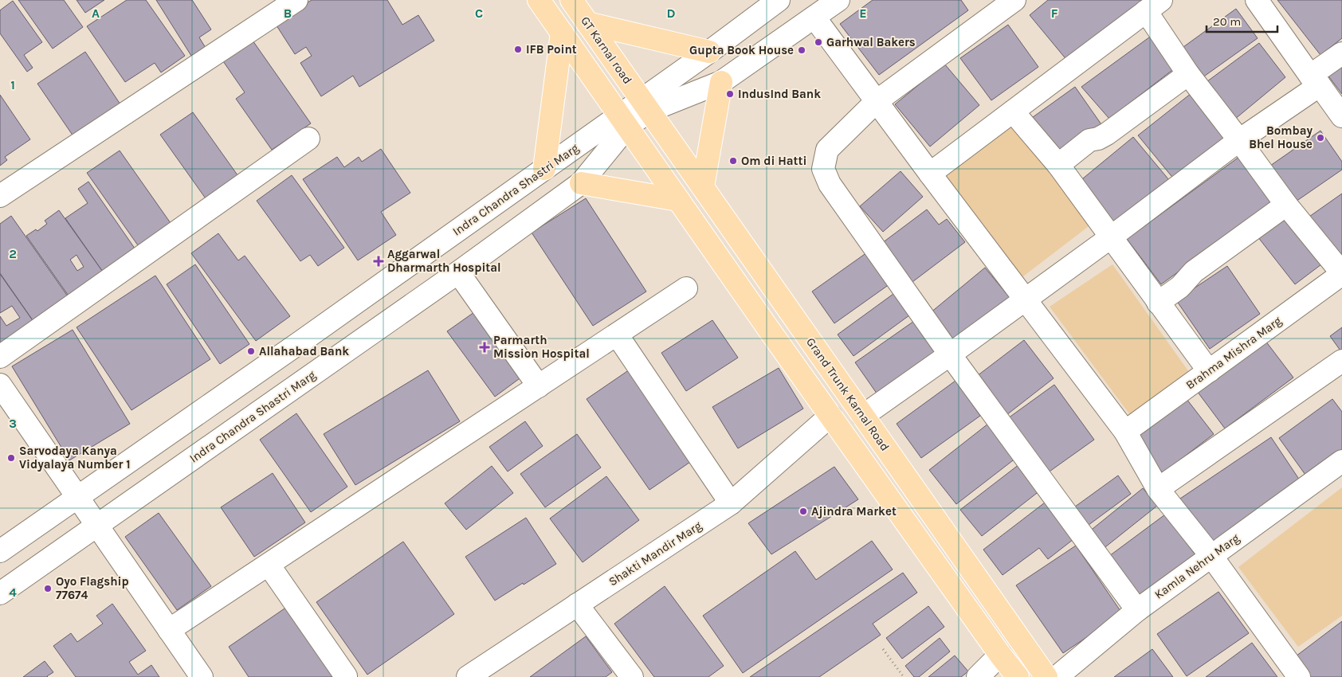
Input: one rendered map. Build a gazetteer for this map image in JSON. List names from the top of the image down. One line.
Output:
{"streets":{"main road":["GT Karnal road","Grand Trunk Karnal Road"],"street":["Indra Chandra Shastri Marg","Brahma Mishra Marg","Shakti Mandir Marg","Kamla Nehru Marg"]},"crossings":[["GT Karnal road","Grand Trunk Karnal Road"]],"places":{"other":["Garhwal Bakers","IFB Point","Gupta Book House","IndusInd Bank","Bombay Bhel House","Om di Hatti","Allahabad Bank","Sarvodaya Kanya Vidyalaya Number 1","Ajindra Market","Oyo Flagship 77674"],"health":["Aggarwal Dharmarth Hospital","Parmarth Mission Hospital"]},"scale_bar":"20 m","grid":{"columns":["A","B","C","D","E","F"],"rows":["1","2","3","4"]}}
